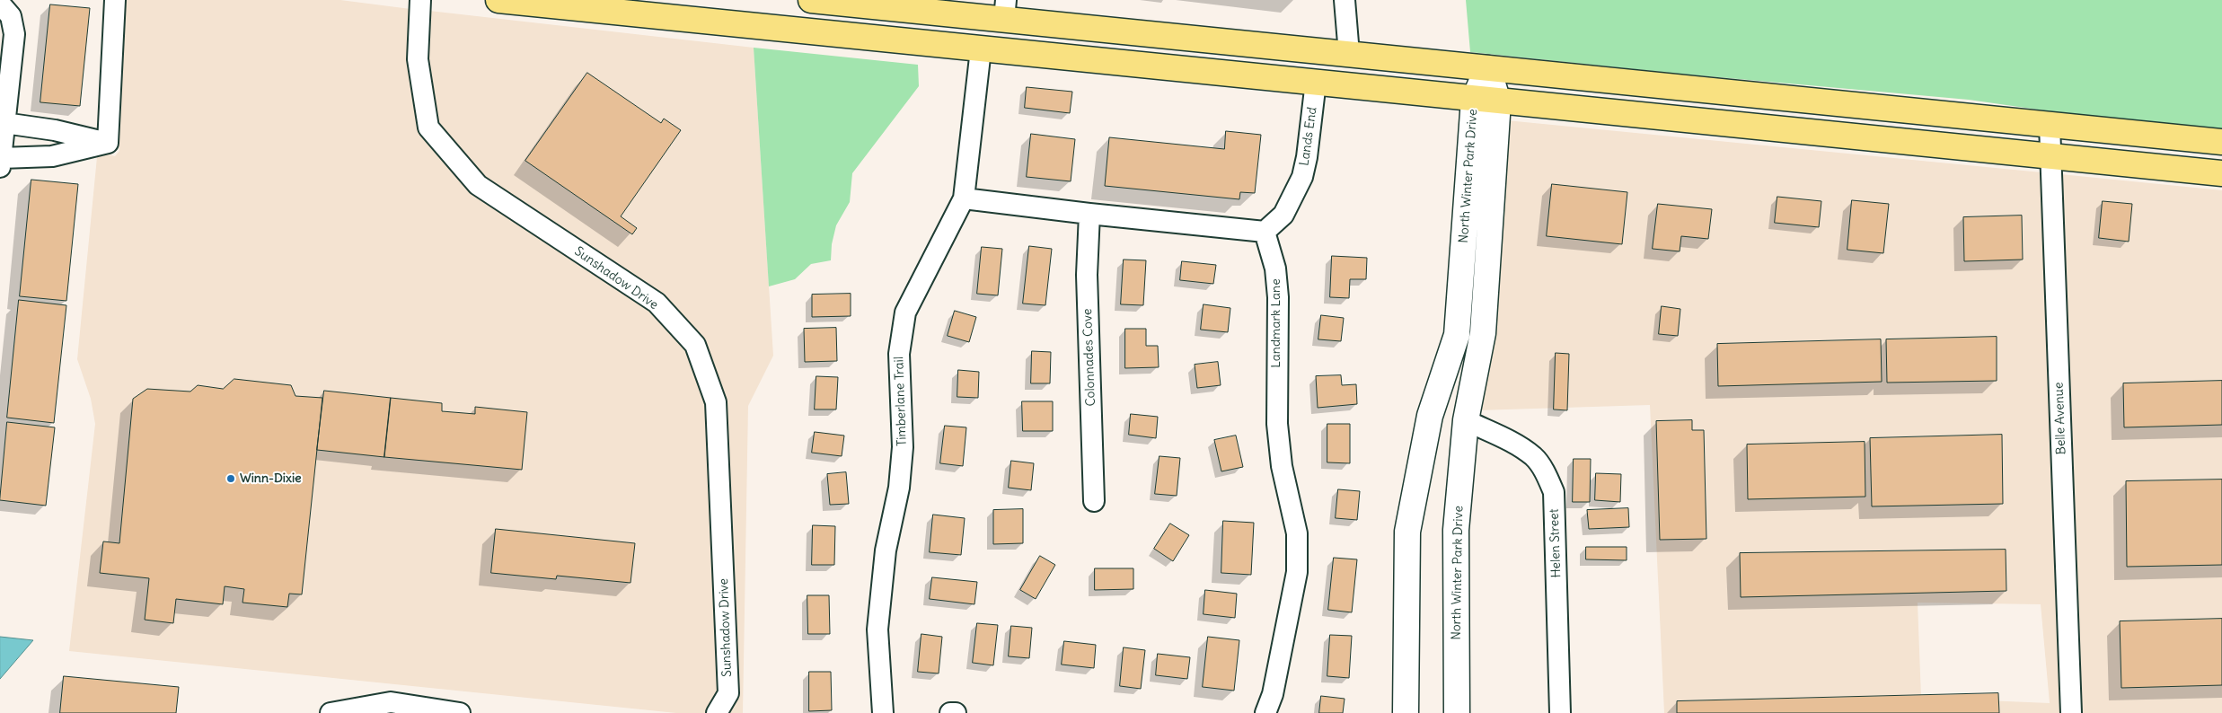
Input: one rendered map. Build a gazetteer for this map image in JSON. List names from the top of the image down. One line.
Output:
{"streets":{"street":["Lands End","North Winter Park Drive","Sunshadow Drive","Landmark Lane","Colonnades Cove","Timberlane Trail","Belle Avenue","Helen Street"]},"crossings":[["Lands End","Landmark Lane"],["North Winter Park Drive","Helen Street"]],"places":["Winn-Dixie"]}
